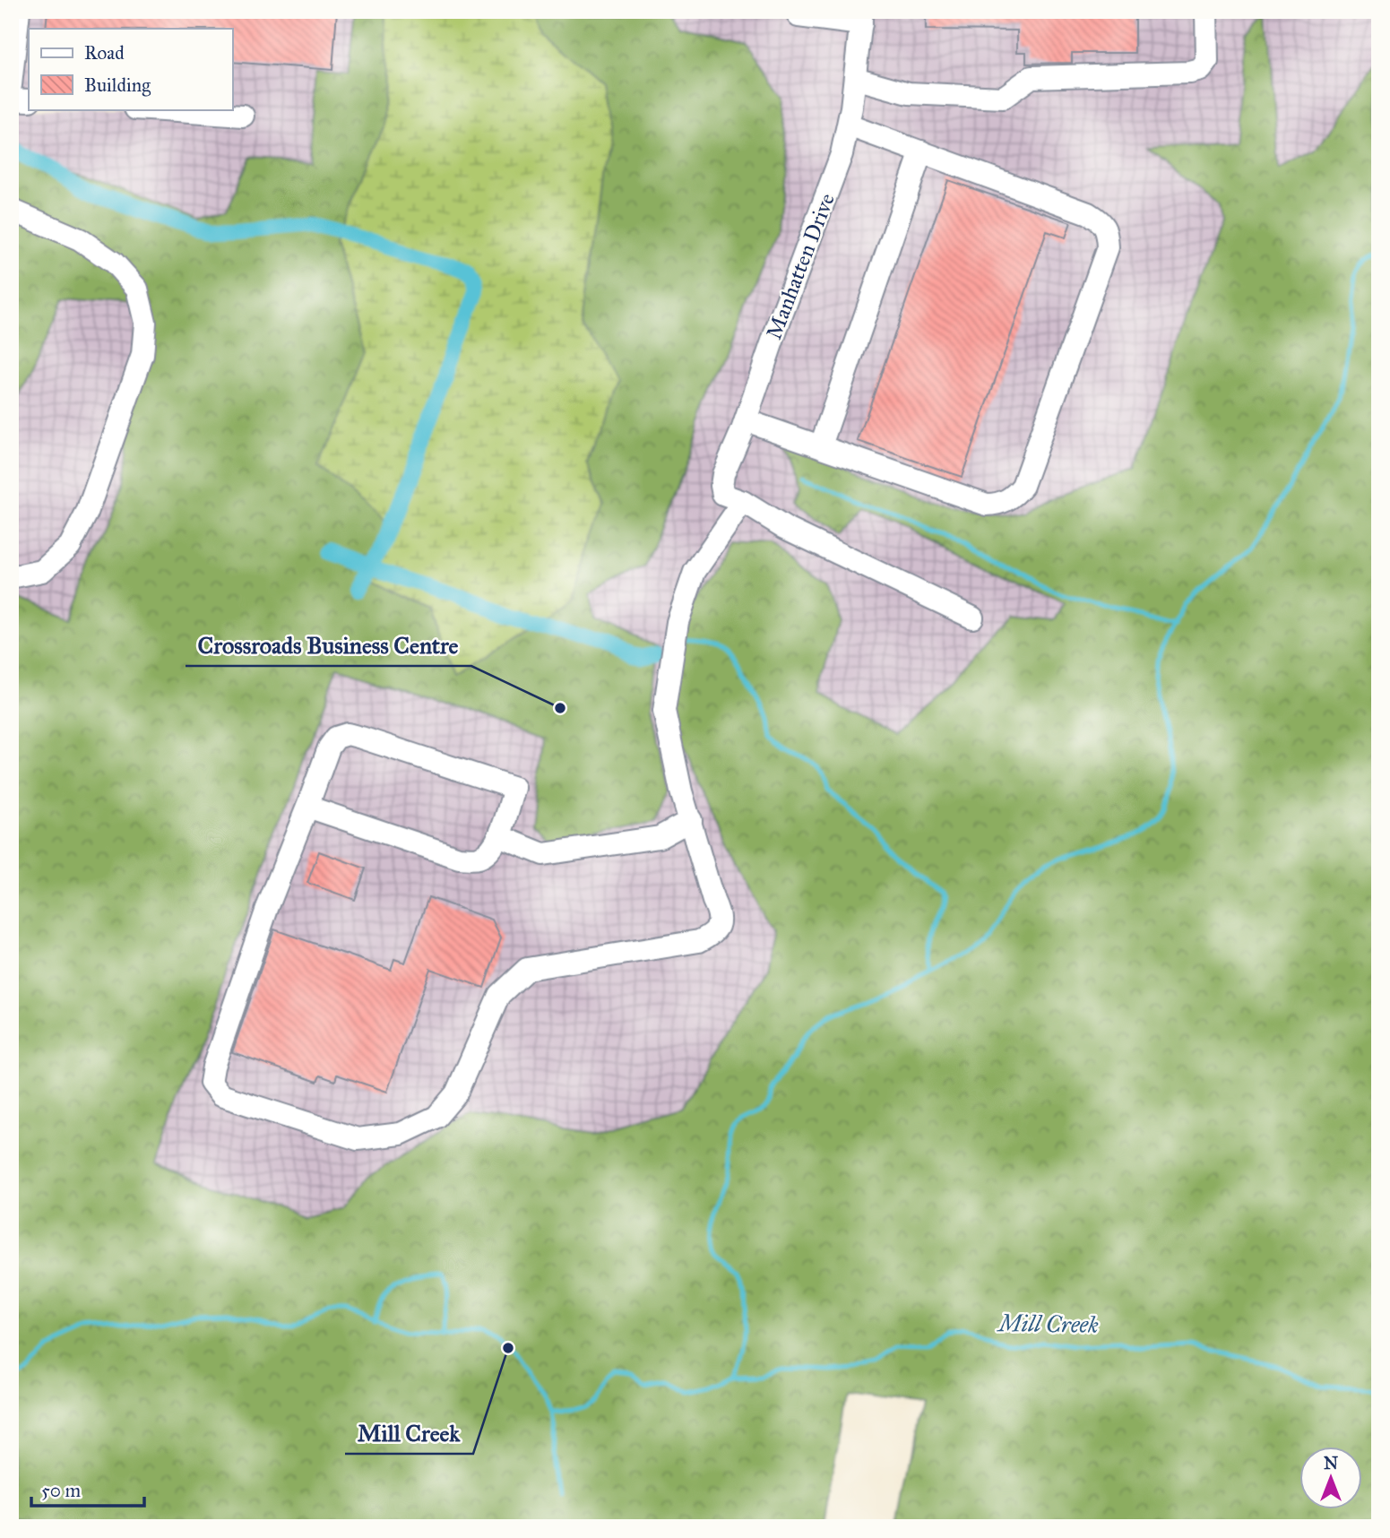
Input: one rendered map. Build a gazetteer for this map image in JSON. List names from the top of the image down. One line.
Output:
{"streets":{"street":["Manhatten Drive"]},"water":["Mill Creek"],"places":["Crossroads Business Centre","Mill Creek"],"legend":["Road","Building"],"scale_bar":"50 m","north":"top"}
